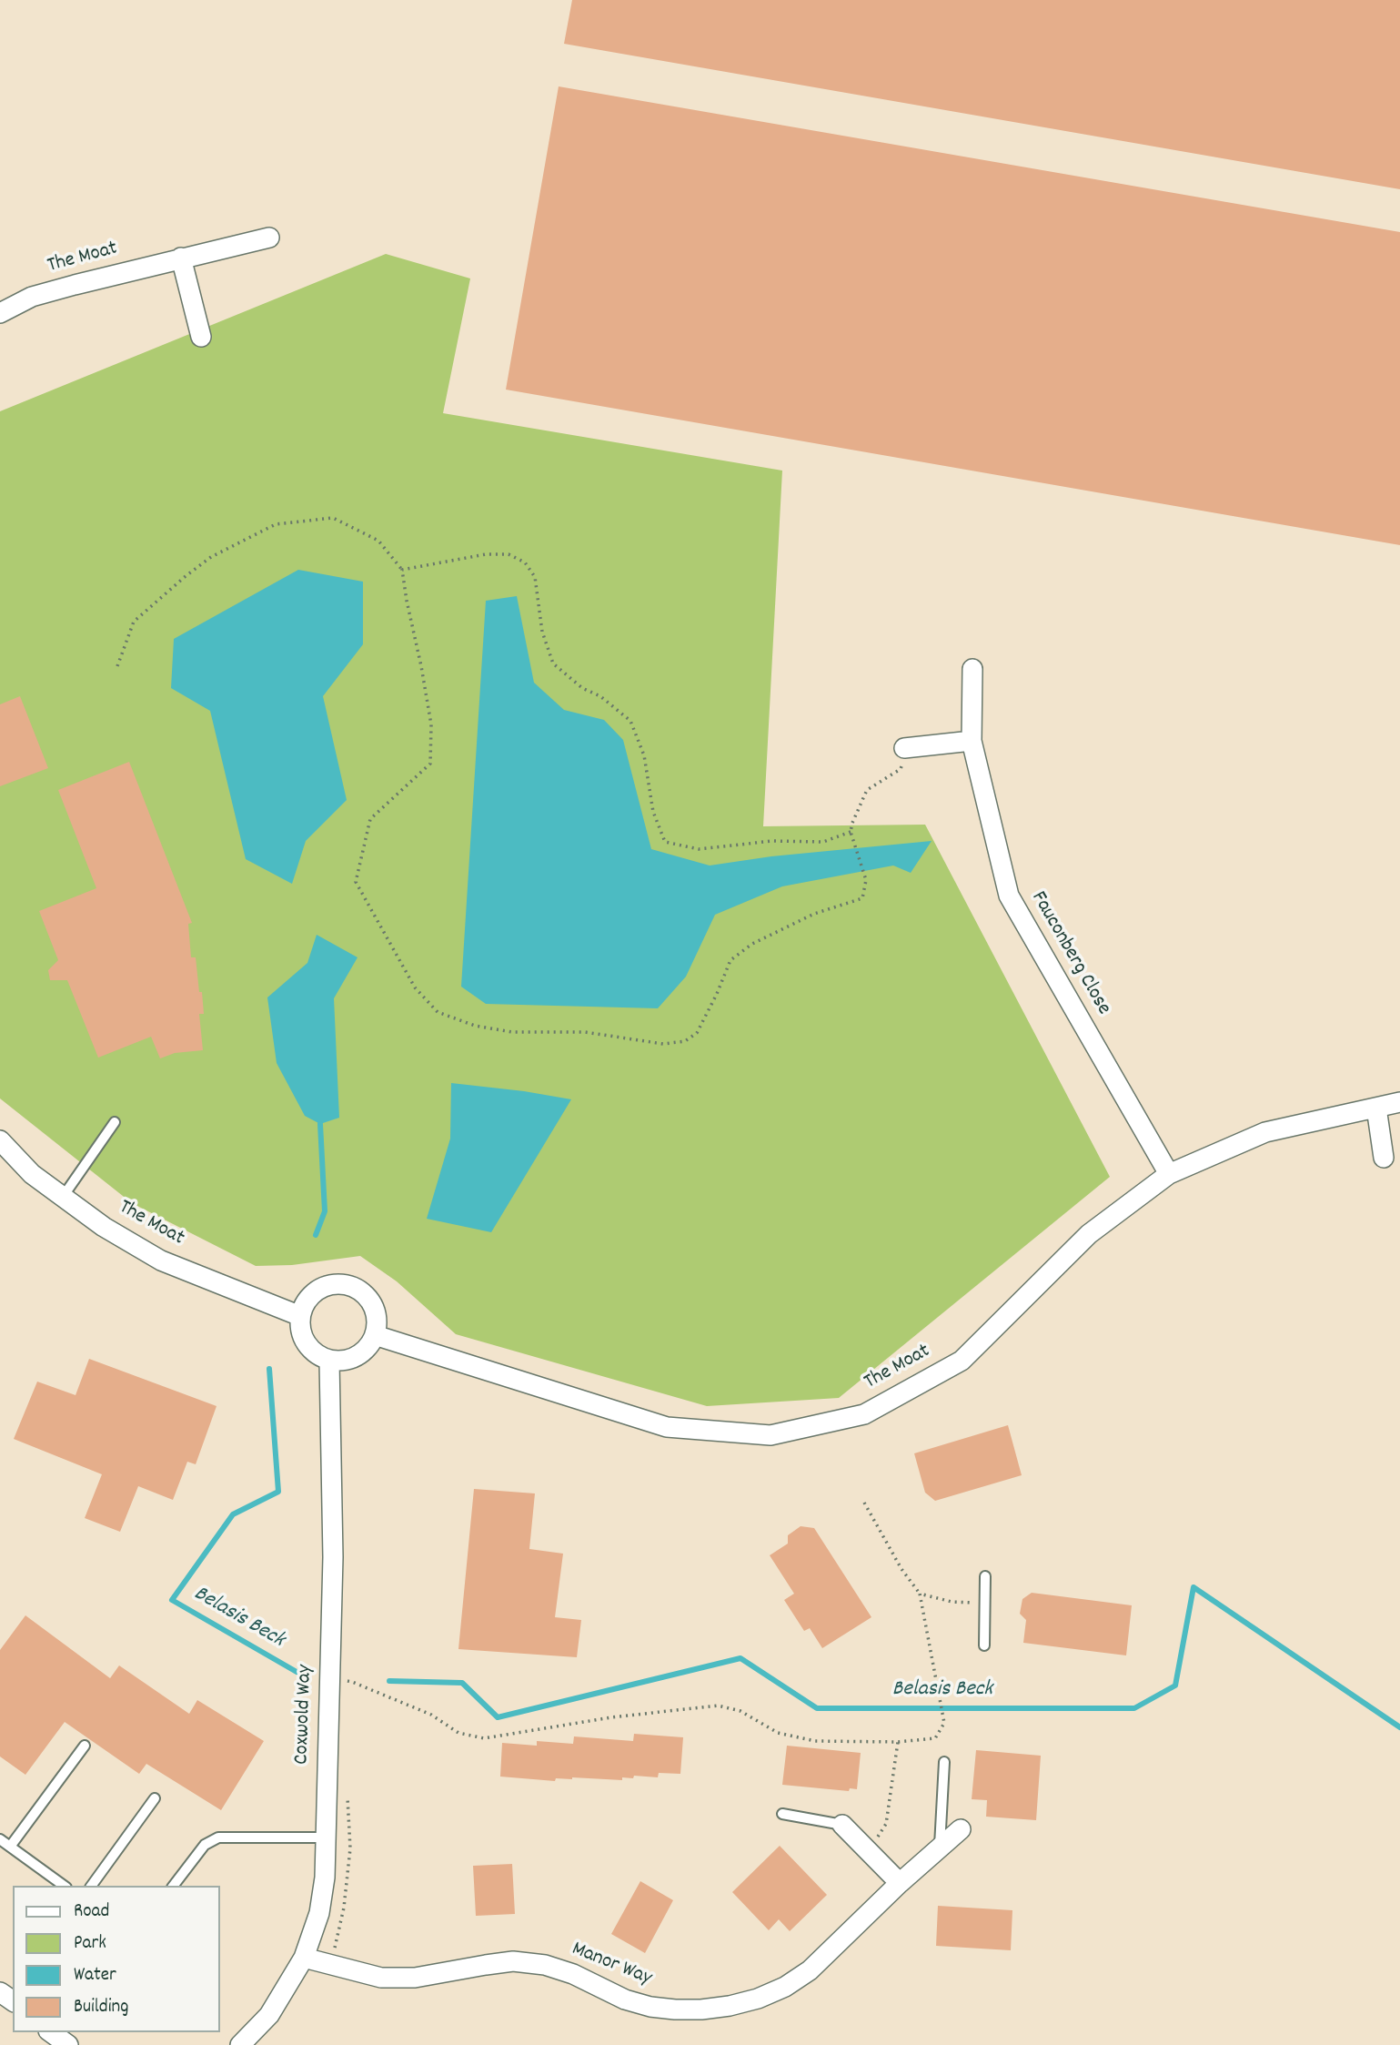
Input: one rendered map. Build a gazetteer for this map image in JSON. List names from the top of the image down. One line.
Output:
{"streets":{"street":["The Moat","Fauconberg Close","Coxwold Way","Manor Way"]},"crossings":[["The Moat","Fauconberg Close"],["The Moat","Coxwold Way"],["Coxwold Way","Manor Way"]],"water":["Belasis Beck"],"legend":["Road","Park","Water","Building"]}
